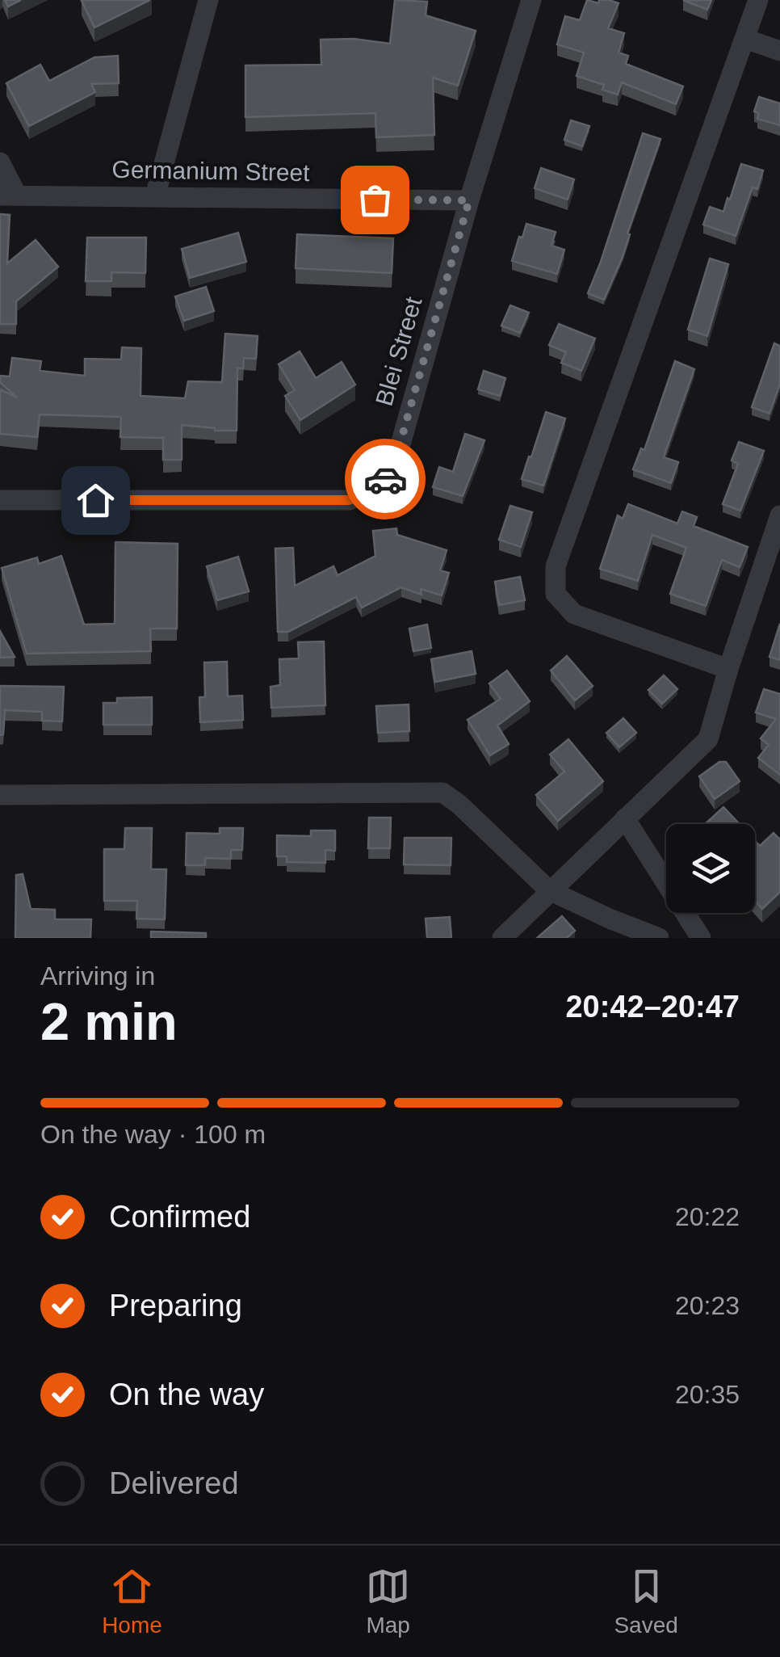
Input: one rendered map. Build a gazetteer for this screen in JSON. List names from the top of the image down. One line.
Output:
{"streets":{"street":["Germanium Street","Blei Street"]},"crossings":[["Germanium Street","Blei Street"]],"page":{"heading":["2 min","Arriving in","20:42–20:47"],"bar":"On the way · 100 m","list":[["Confirmed","20:22"],["Preparing","20:23"],["On the way","20:35"],"Delivered"],"tabs":["Home","Map","Saved"]}}
